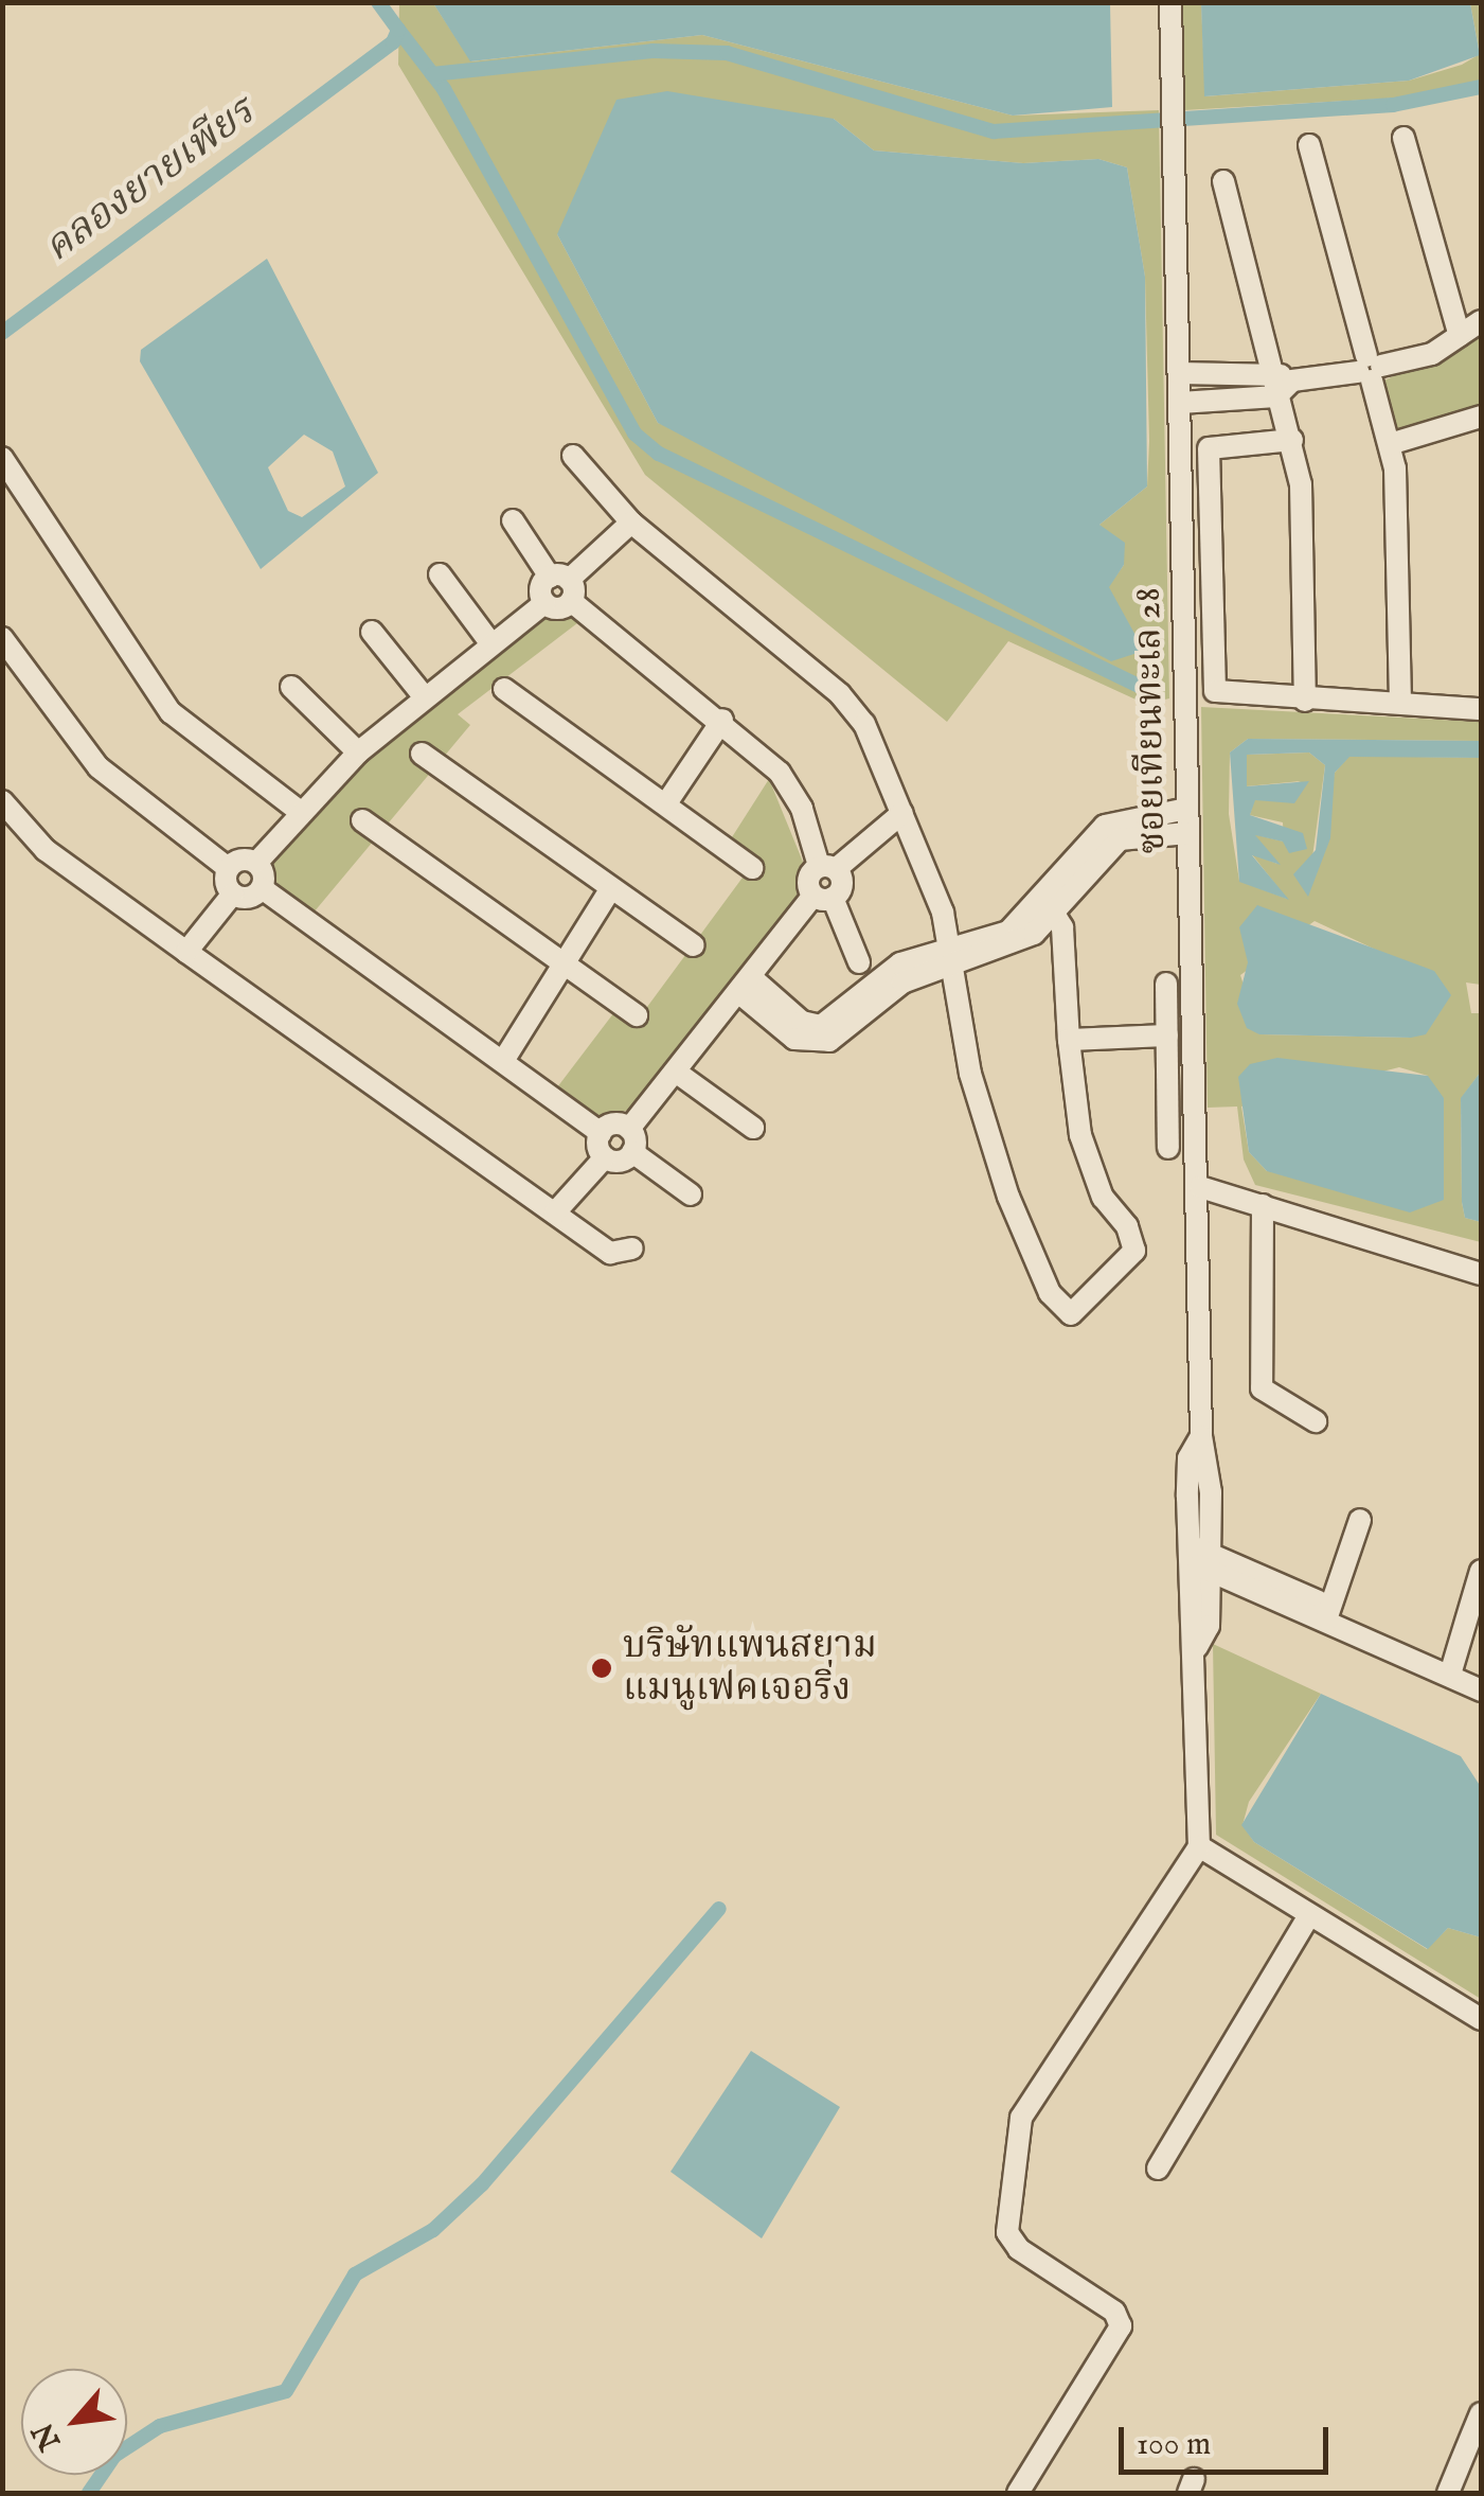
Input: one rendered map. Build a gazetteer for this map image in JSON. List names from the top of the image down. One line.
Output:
{"streets":{"street":["ซอยเทียนทะเล 28"]},"water":["คลองยายเพียร"],"places":["บริษัทแพนสยาม แมนูเฟคเจอริ่ง"],"scale_bar":"100 m","north":"bottom left"}
